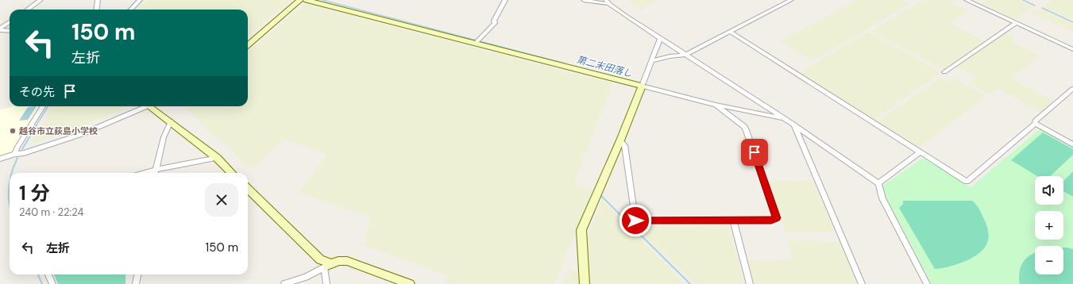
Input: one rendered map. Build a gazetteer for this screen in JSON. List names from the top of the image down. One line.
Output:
{"water":["第二末田落し"],"places":["越谷市立荻島小学校"],"page":{"turn":["150 m","左折"],"then":"その先","heading":["1 分","240 m · 22:24"],"map_buttons":["+","−"],"list":[{"name":"左折","value":"150 m"}]}}
